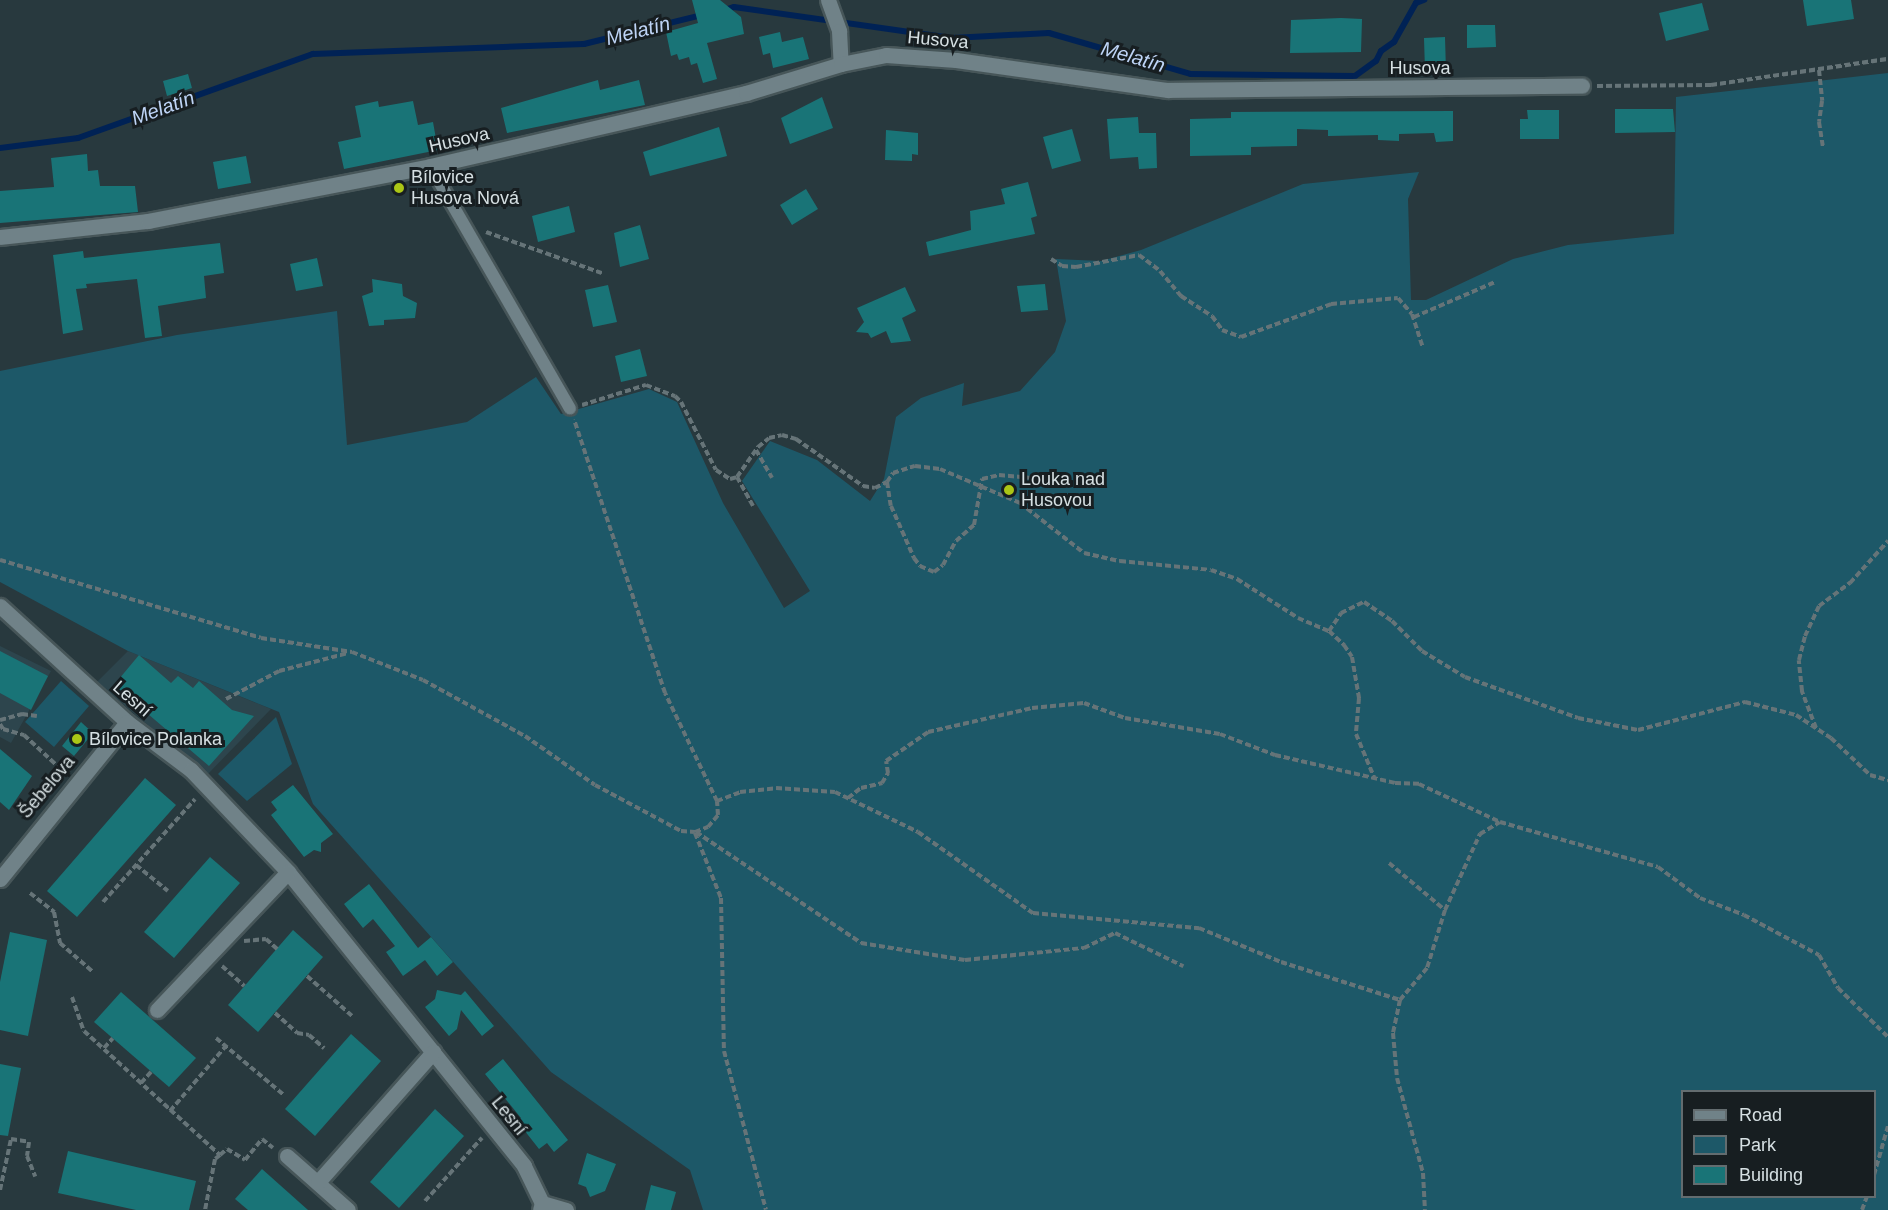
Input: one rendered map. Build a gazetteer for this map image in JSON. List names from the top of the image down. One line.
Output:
{"streets":{"street":["Husova","Lesní","Šebelova"]},"crossings":[["Lesní","Šebelova"]],"water":["Melatín"],"places":["Bílovice Husova Nová","Louka nad Husovou","Bílovice Polanka"],"legend":["Road","Park","Building"]}
